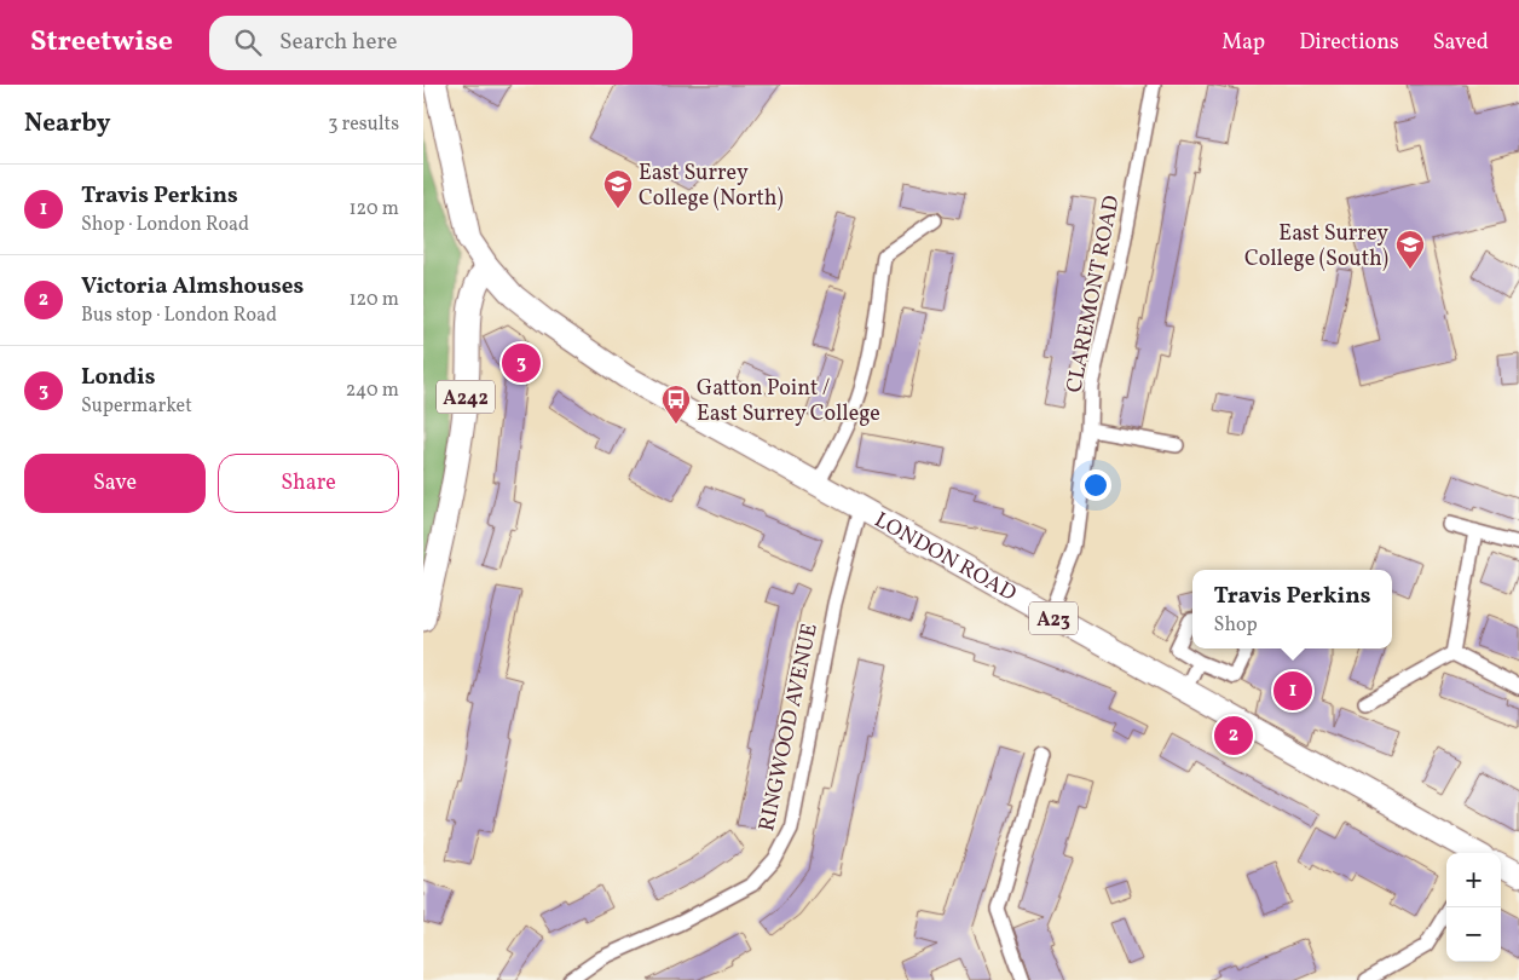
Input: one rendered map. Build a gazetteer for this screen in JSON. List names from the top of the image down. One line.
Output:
{"streets":{"main road":["A242","LONDON ROAD","A23"],"street":["CLAREMONT ROAD","RINGWOOD AVENUE"]},"crossings":[["CLAREMONT ROAD","LONDON ROAD"],["A242","LONDON ROAD"],["A242","A23"],["LONDON ROAD","A23"],["LONDON ROAD","RINGWOOD AVENUE"]],"places":{"school or university":["East Surrey College (North)","East Surrey College (South)"],"bus stop":["Gatton Point / East Surrey College"]},"page":{"header":"Streetwise","search":"Search here","nav":["Map","Directions","Saved"],"heading":["Nearby","3 results"],"list":[{"mark":"1","name":"Travis Perkins","note":"Shop · London Road","value":"120 m"},{"mark":"2","name":"Victoria Almshouses","note":"Bus stop · London Road","value":"120 m"},{"mark":"3","name":"Londis","note":"Supermarket","value":"240 m"}],"pins":["3","1","2"],"buttons":["Save","Share"],"popup":["Travis Perkins","Shop"],"map_buttons":["+","−"]}}
